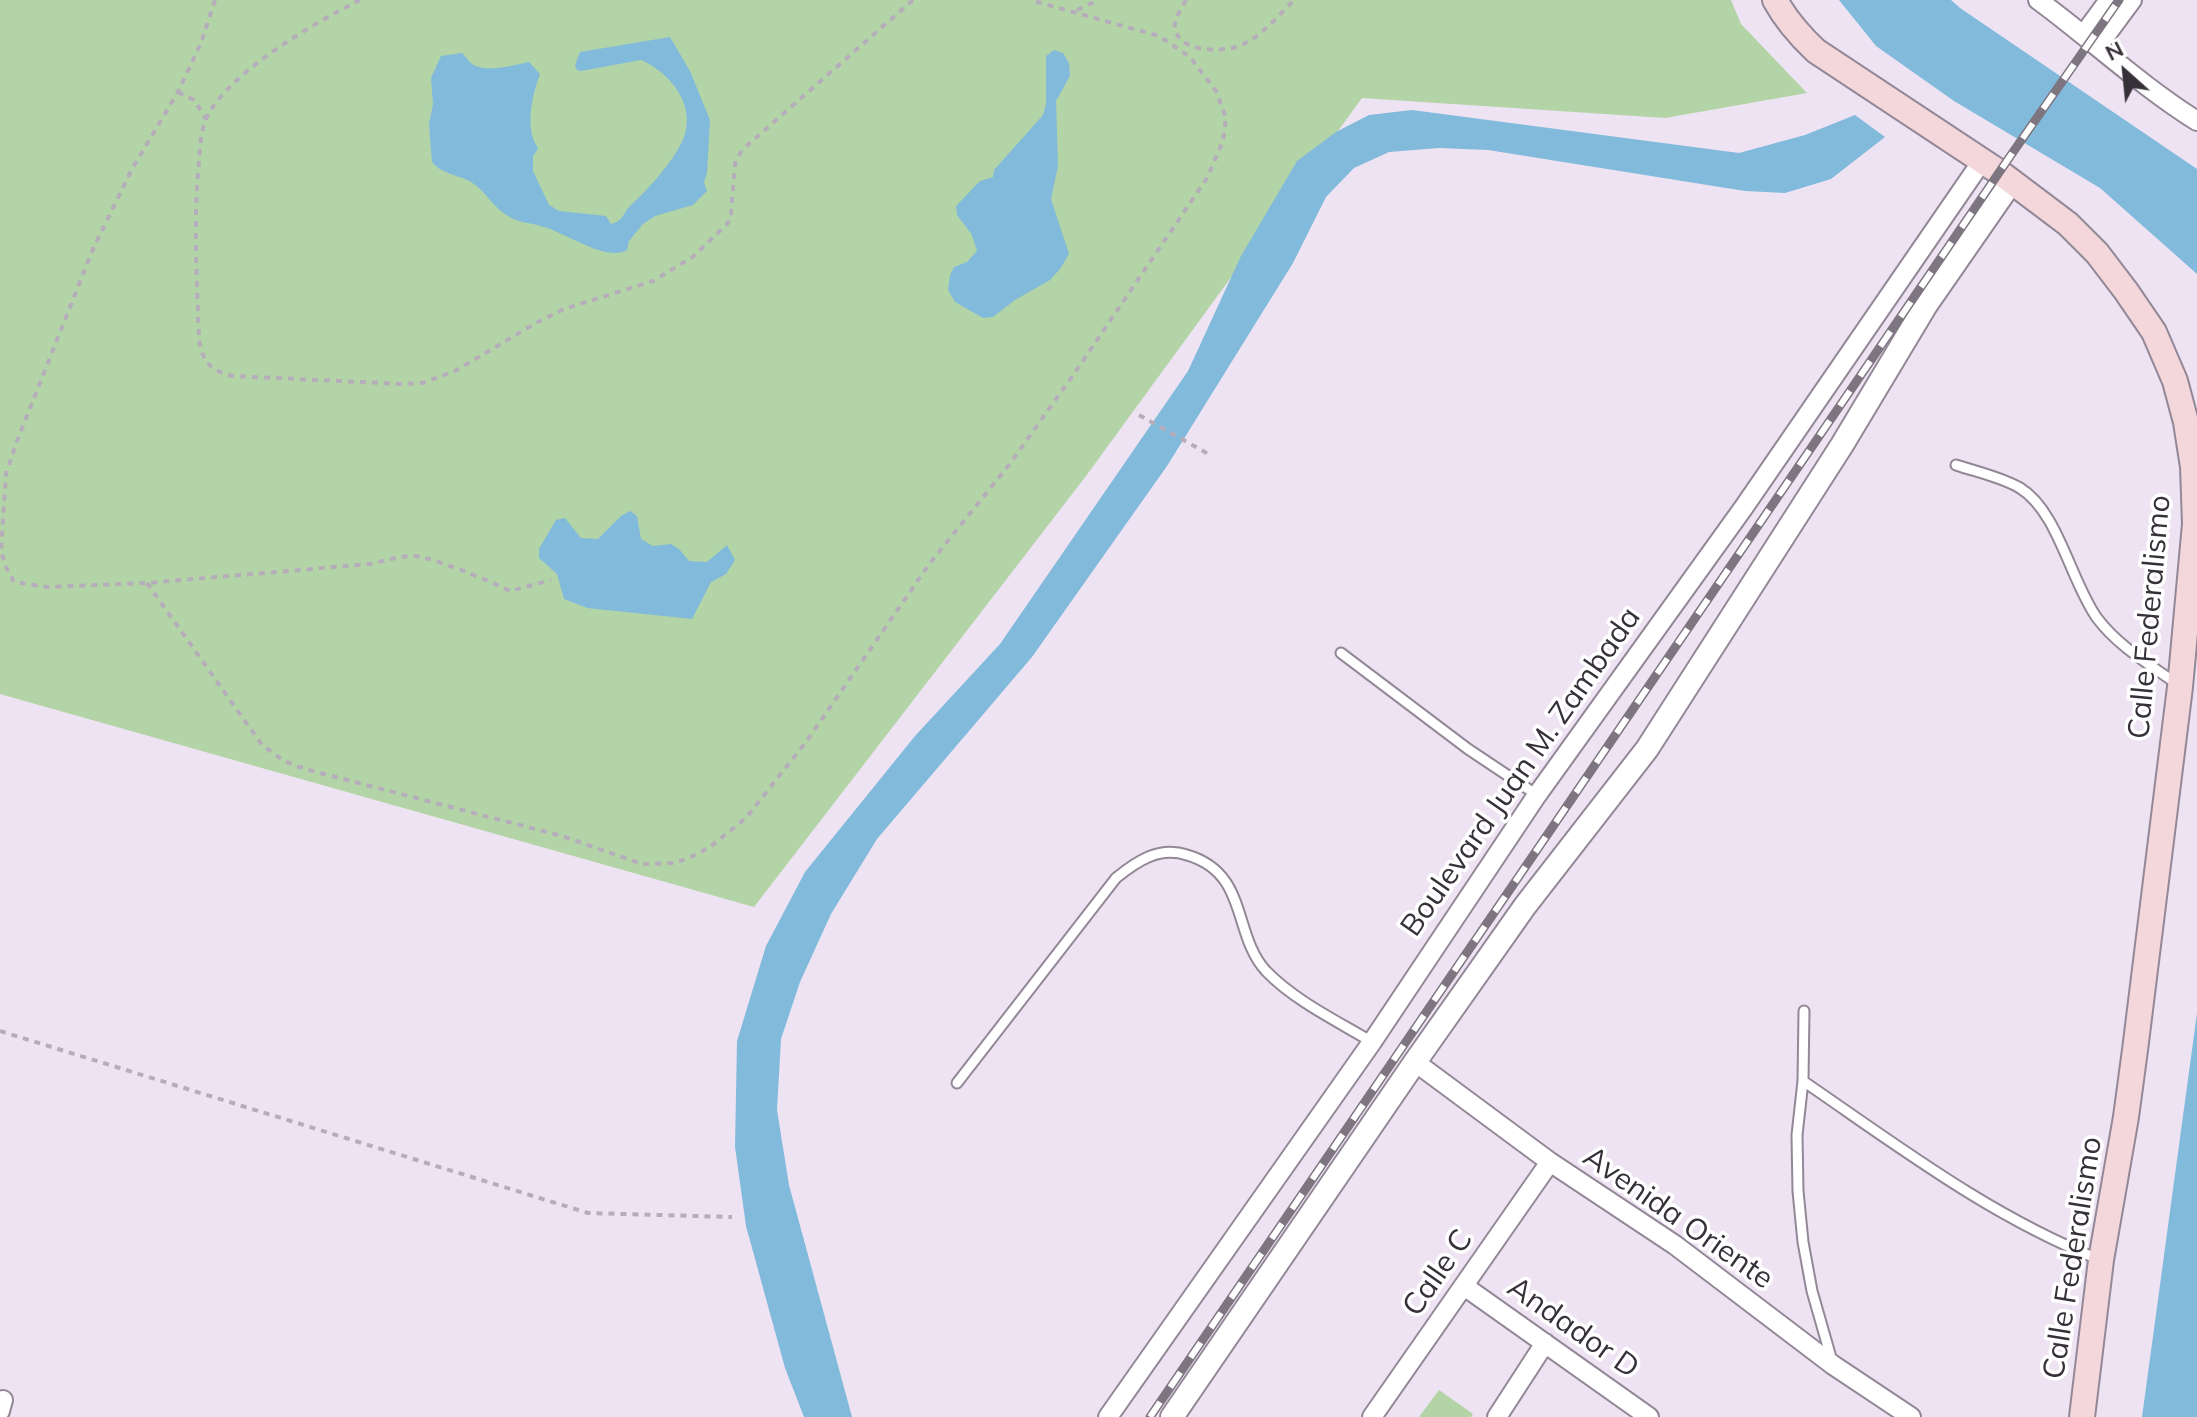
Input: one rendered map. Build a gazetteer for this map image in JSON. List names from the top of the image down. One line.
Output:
{"streets":{"main road":["Calle Federalismo"],"street":["Boulevard Juan M. Zambada","Avenida Oriente","Calle C","Andador D"]},"crossings":[["Calle Federalismo","Boulevard Juan M. Zambada"],["Avenida Oriente","Calle C"],["Calle C","Andador D"]],"north":"top left"}
